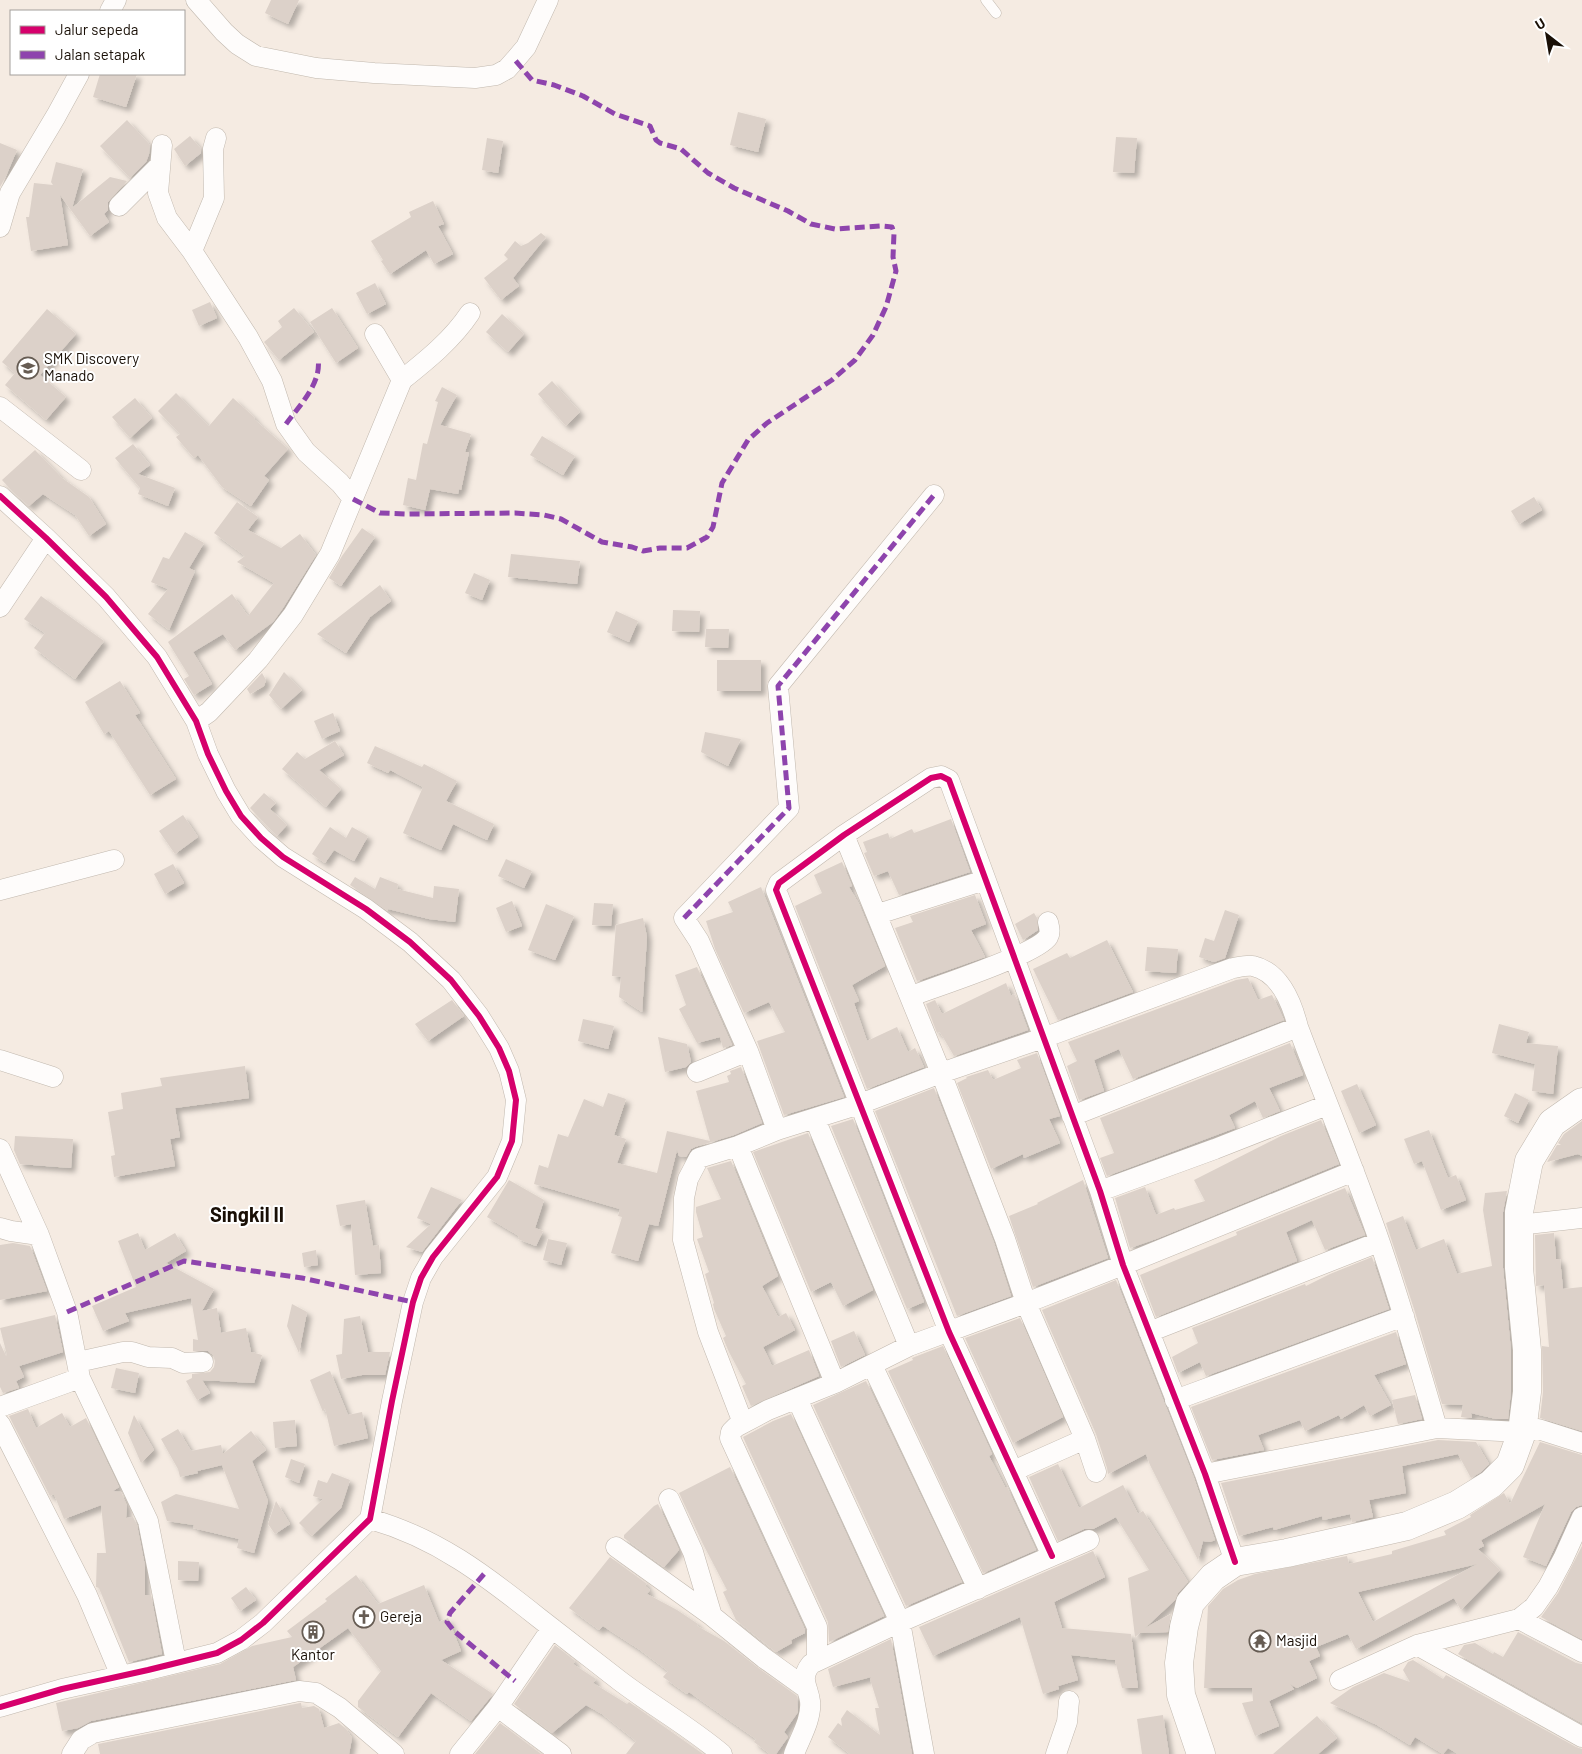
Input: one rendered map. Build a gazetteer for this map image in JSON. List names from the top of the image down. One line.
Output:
{"districts":["Singkil II"],"places":{"school or university":["SMK Discovery Manado"],"church":["Gereja"],"building":["Kantor"],"temple":["Masjid"]},"legend":["Jalur sepeda","Jalan setapak"],"north":"top left"}
